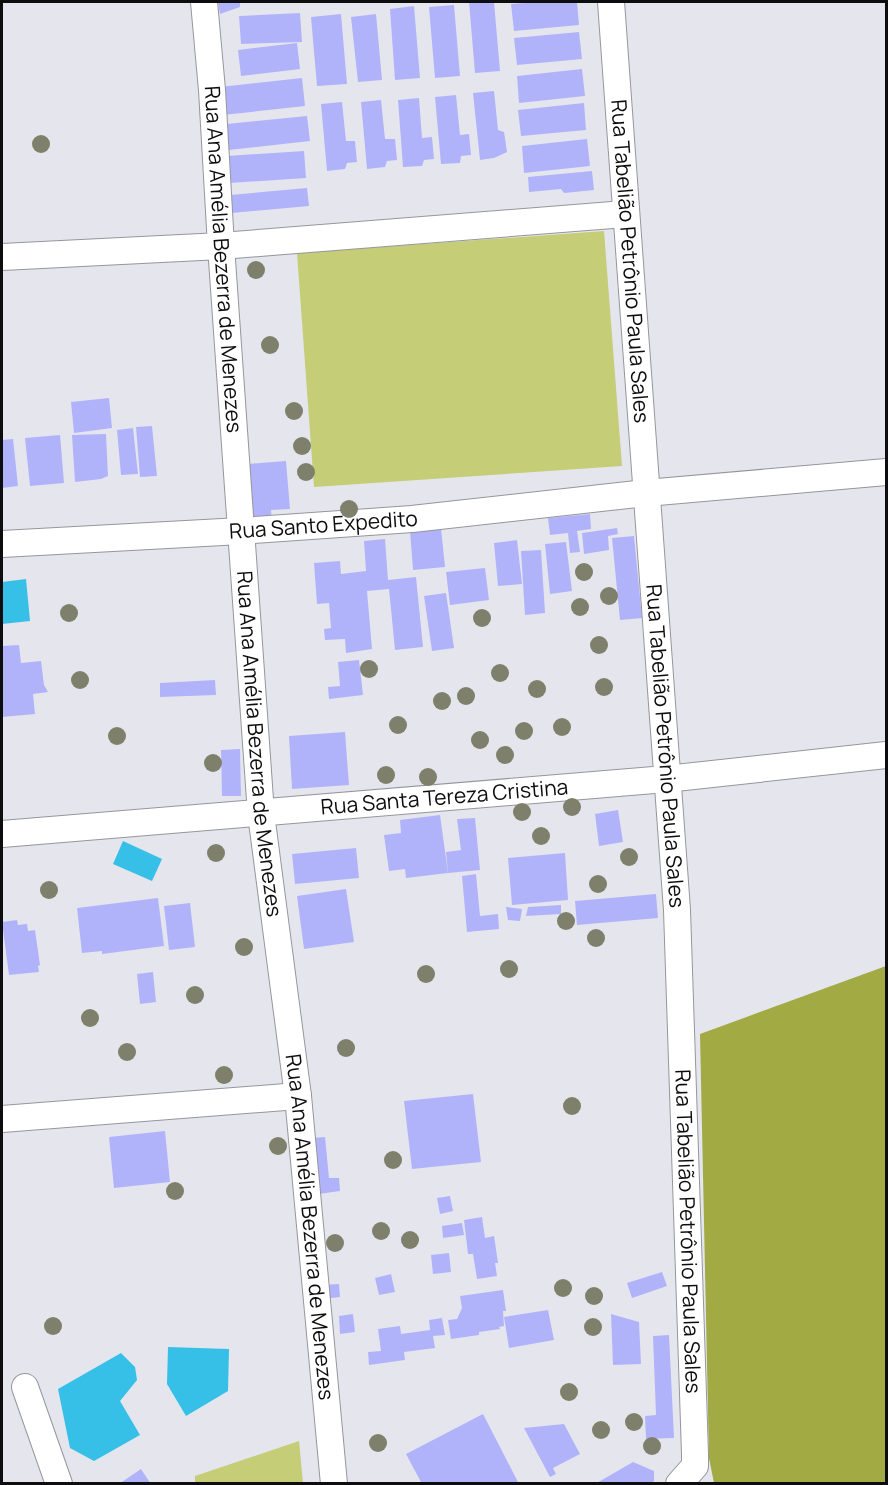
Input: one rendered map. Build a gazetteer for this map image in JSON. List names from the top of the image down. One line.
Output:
{"streets":{"street":["Rua Ana Amélia Bezerra de Menezes","Rua Tabelião Petrônio Paula Sales","Rua Santo Expedito","Rua Santa Tereza Cristina"]},"crossings":[["Rua Ana Amélia Bezerra de Menezes","Rua Santo Expedito"],["Rua Ana Amélia Bezerra de Menezes","Rua Santa Tereza Cristina"],["Rua Tabelião Petrônio Paula Sales","Rua Santo Expedito"],["Rua Tabelião Petrônio Paula Sales","Rua Santa Tereza Cristina"]]}
